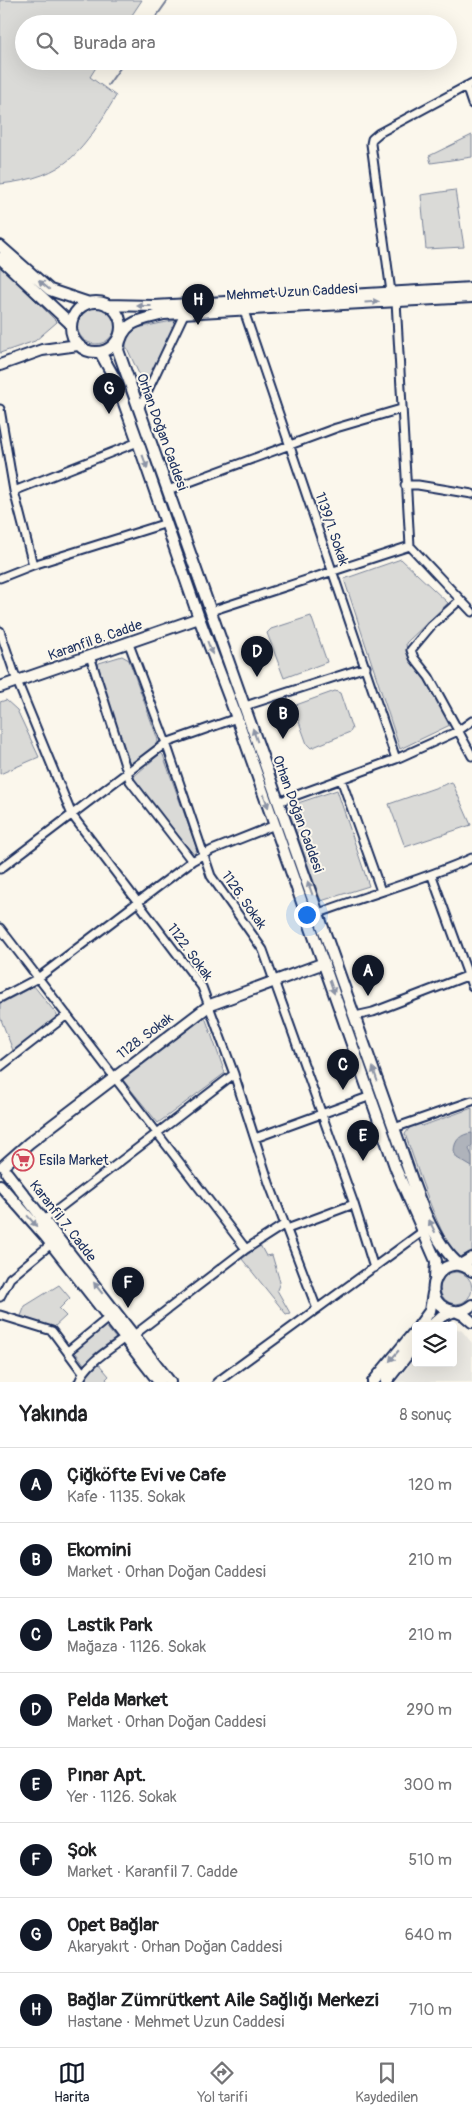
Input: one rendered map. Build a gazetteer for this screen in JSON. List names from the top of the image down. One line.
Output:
{"streets":{"main road":["Mehmet Uzun Caddesi","Orhan Doğan Caddesi","Karanfil 8. Cadde","1128. Sokak","Karanfil 7. Cadde"],"street":["1139/1. Sokak","1126. Sokak","1122. Sokak"]},"crossings":[["Mehmet Uzun Caddesi","Orhan Doğan Caddesi"],["Mehmet Uzun Caddesi","1139/1. Sokak"],["Karanfil 8. Cadde","1126. Sokak"],["Karanfil 8. Cadde","1122. Sokak"],["1126. Sokak","1128. Sokak"],["1122. Sokak","1128. Sokak"],["1128. Sokak","Karanfil 7. Cadde"]],"places":{"supermarket":["Esila Market"]},"page":{"search":"Burada ara","pins":["H","G","D","B","A","C","E","F"],"heading":["Yakında","8 sonuç"],"list":[{"mark":"A","name":"Çiğköfte Evi ve Cafe","note":"Kafe · 1135. Sokak","value":"120 m"},{"mark":"B","name":"Ekomini","note":"Market · Orhan Doğan Caddesi","value":"210 m"},{"mark":"C","name":"Lastik Park","note":"Mağaza · 1126. Sokak","value":"210 m"},{"mark":"D","name":"Pelda Market","note":"Market · Orhan Doğan Caddesi","value":"290 m"},{"mark":"E","name":"Pınar Apt.","note":"Yer · 1126. Sokak","value":"300 m"},{"mark":"F","name":"Şok","note":"Market · Karanfil 7. Cadde","value":"510 m"},{"mark":"G","name":"Opet Bağlar","note":"Akaryakıt · Orhan Doğan Caddesi","value":"640 m"},{"mark":"H","name":"Bağlar Zümrütkent Aile Sağlığı Merkezi","note":"Hastane · Mehmet Uzun Caddesi","value":"710 m"}],"nav":["Harita","Yol tarifi","Kaydedilen"]}}
